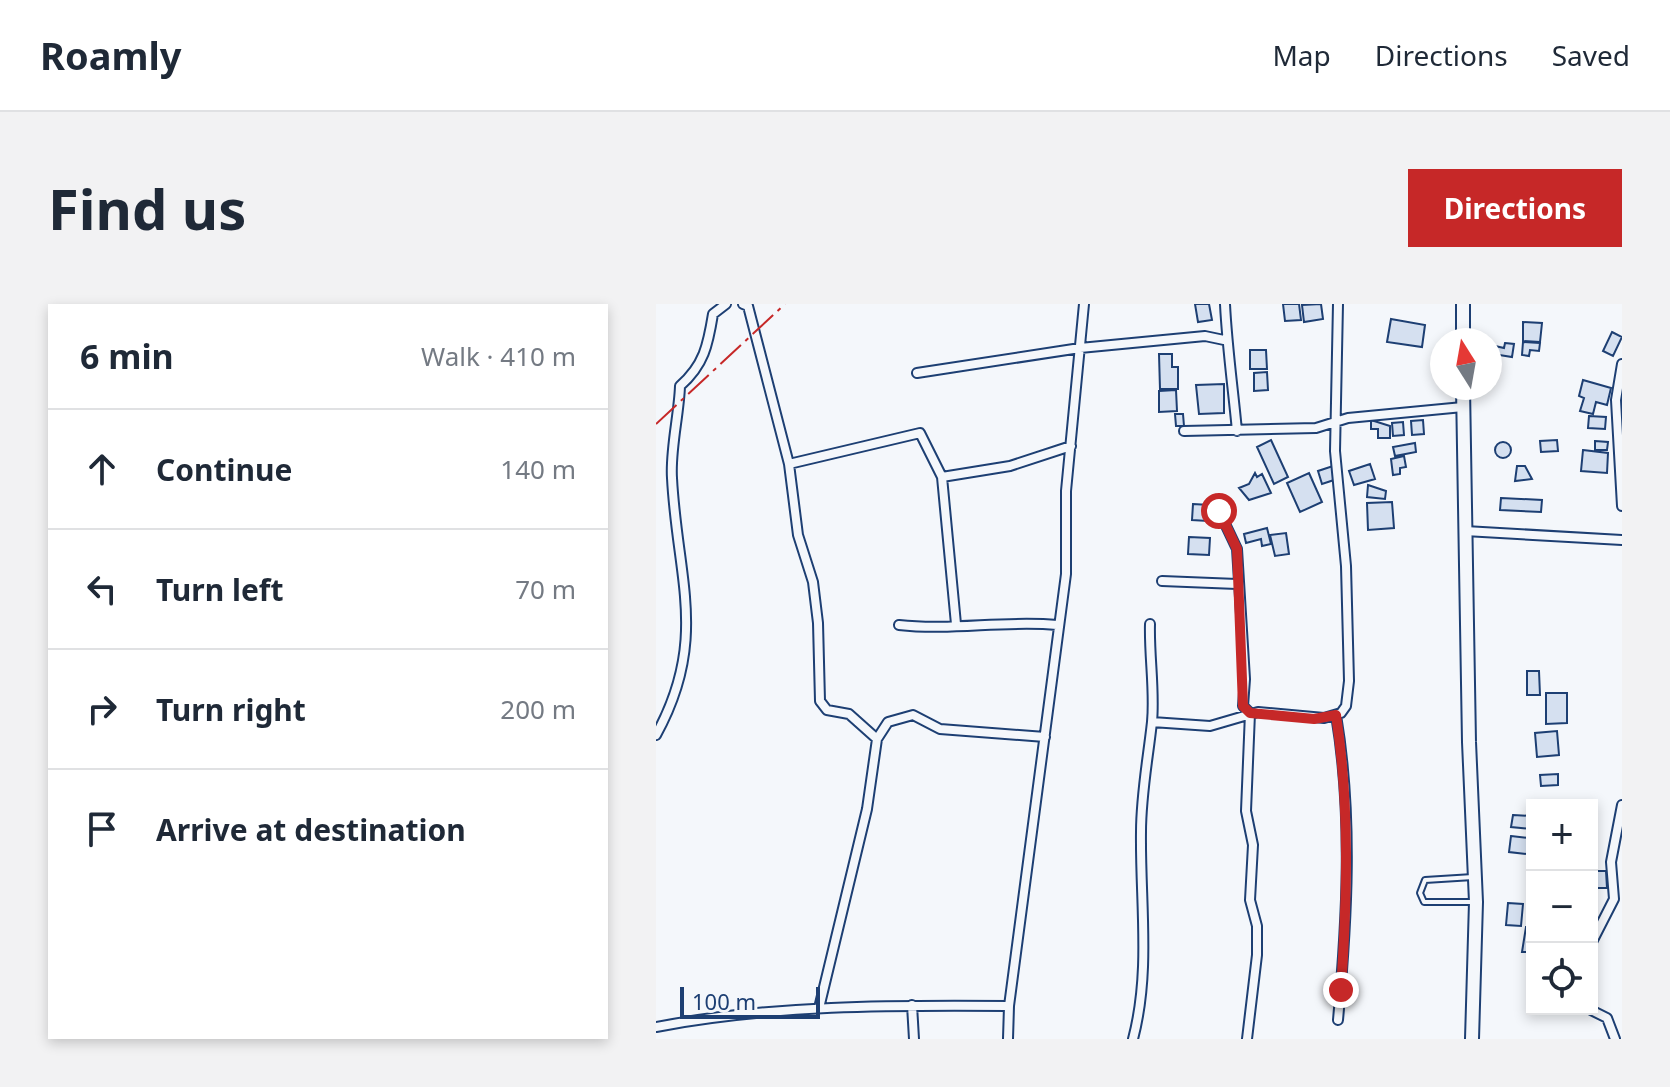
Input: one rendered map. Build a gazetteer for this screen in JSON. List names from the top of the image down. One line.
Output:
{"scale_bar":"100 m","north":"top","page":{"header":"Roamly","nav":["Map","Directions","Saved"],"buttons":"Directions","title":"Find us","heading":["6 min","Walk · 410 m"],"list":[["Continue","140 m"],["Turn left","70 m"],["Turn right","200 m"],"Arrive at destination"],"map_buttons":["+","−"],"scale":"100 m"}}
